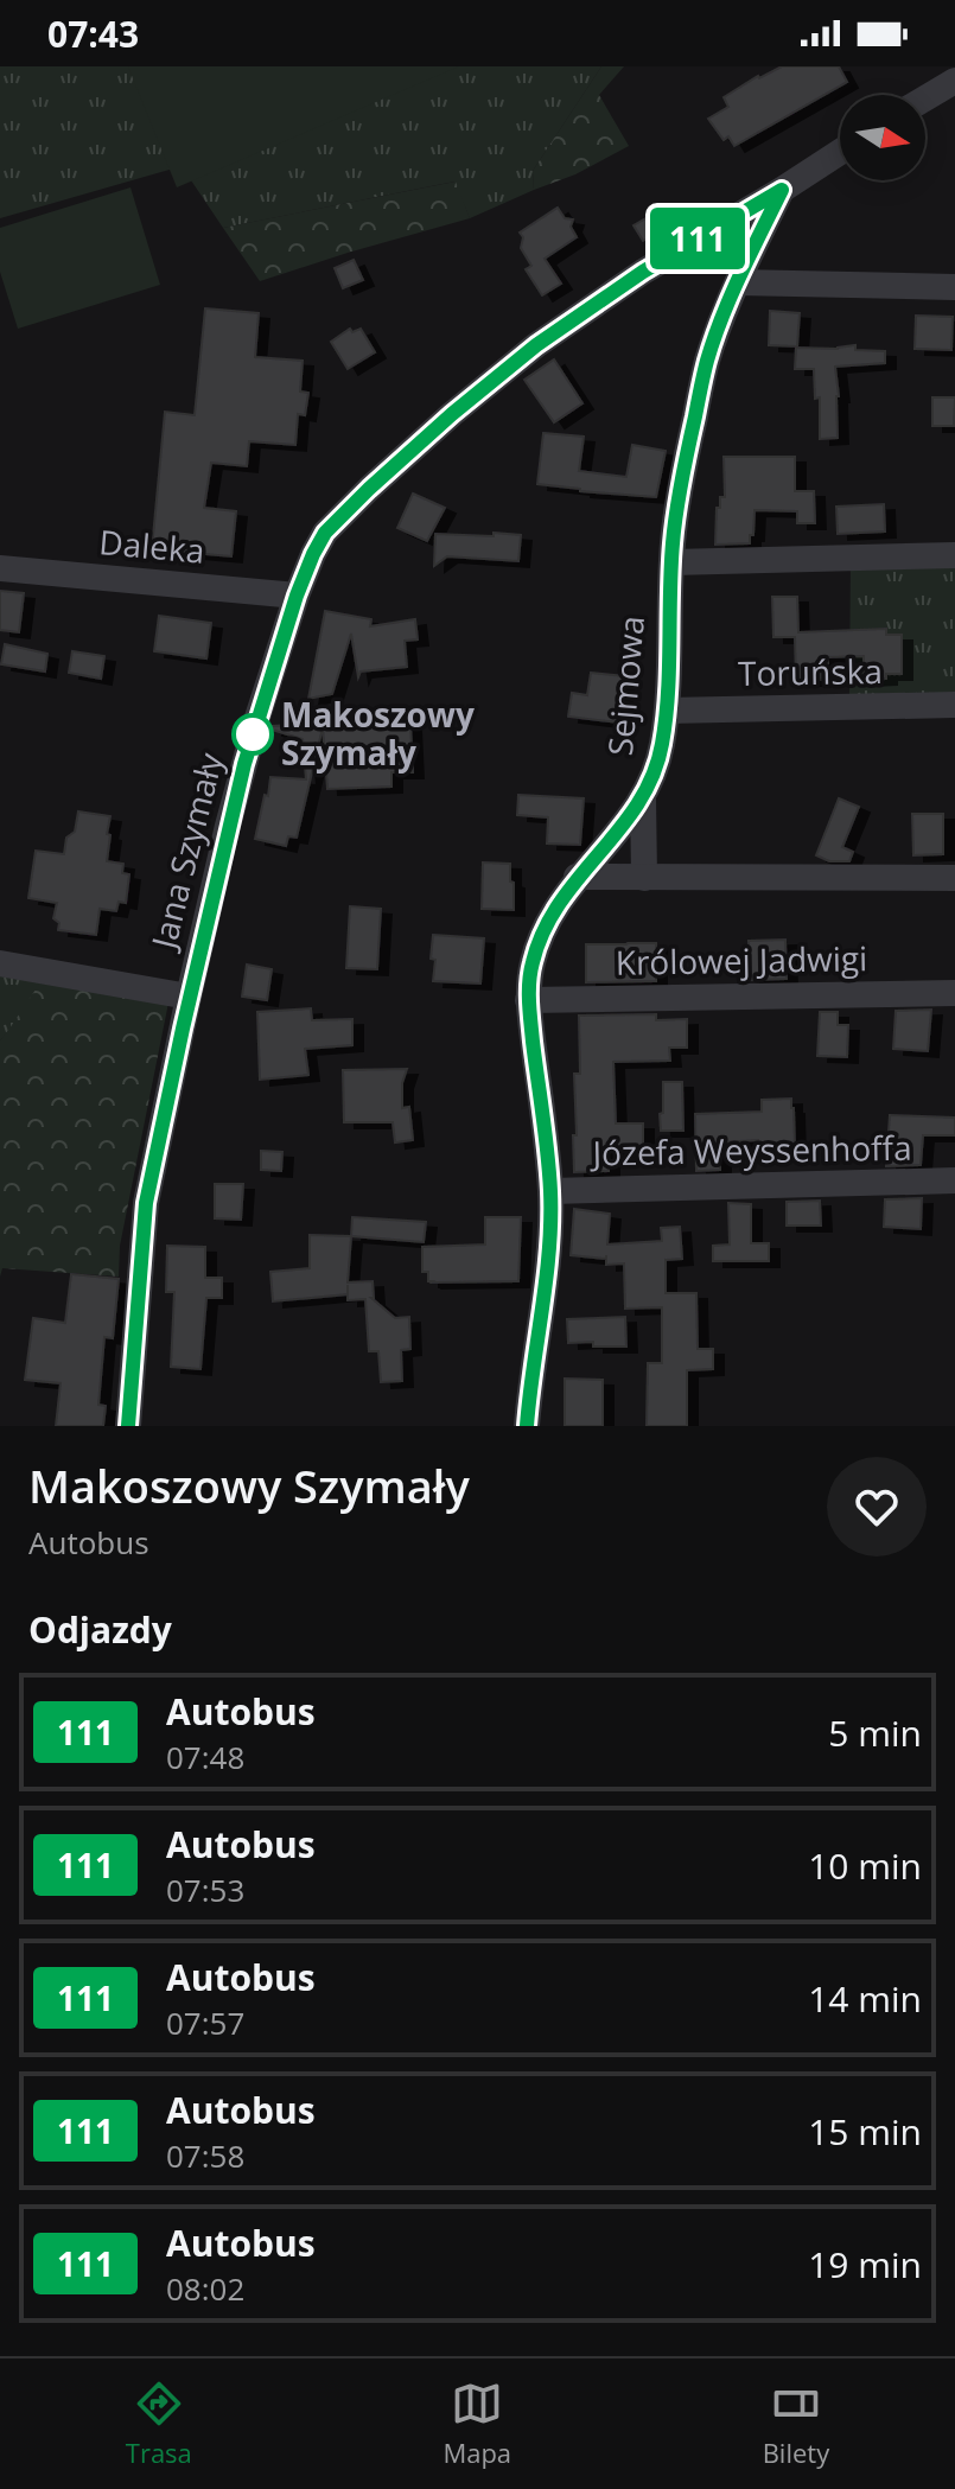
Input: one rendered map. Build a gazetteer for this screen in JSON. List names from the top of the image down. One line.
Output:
{"streets":{"street":["Daleka","Toruńska","Sejmowa","Jana Szymały","Królowej Jadwigi","Józefa Weyssenhoffa"]},"crossings":[["Daleka","Jana Szymały"],["Toruńska","Sejmowa"],["Sejmowa","Jana Szymały"],["Sejmowa","Królowej Jadwigi"],["Sejmowa","Józefa Weyssenhoffa"]],"places":["Makoszowy Szymały"],"lines":["bus line 111"],"north":"right","page":{"status":"07:43","on_map":"111","heading":[["Makoszowy Szymały","Autobus"],"Odjazdy"],"list":[{"mark":"111","name":"Autobus","note":"07:48","value":"5 min"},{"mark":"111","name":"Autobus","note":"07:53","value":"10 min"},{"mark":"111","name":"Autobus","note":"07:57","value":"14 min"},{"mark":"111","name":"Autobus","note":"07:58","value":"15 min"},{"mark":"111","name":"Autobus","note":"08:02","value":"19 min"}],"tabs":["Trasa","Mapa","Bilety"]}}
